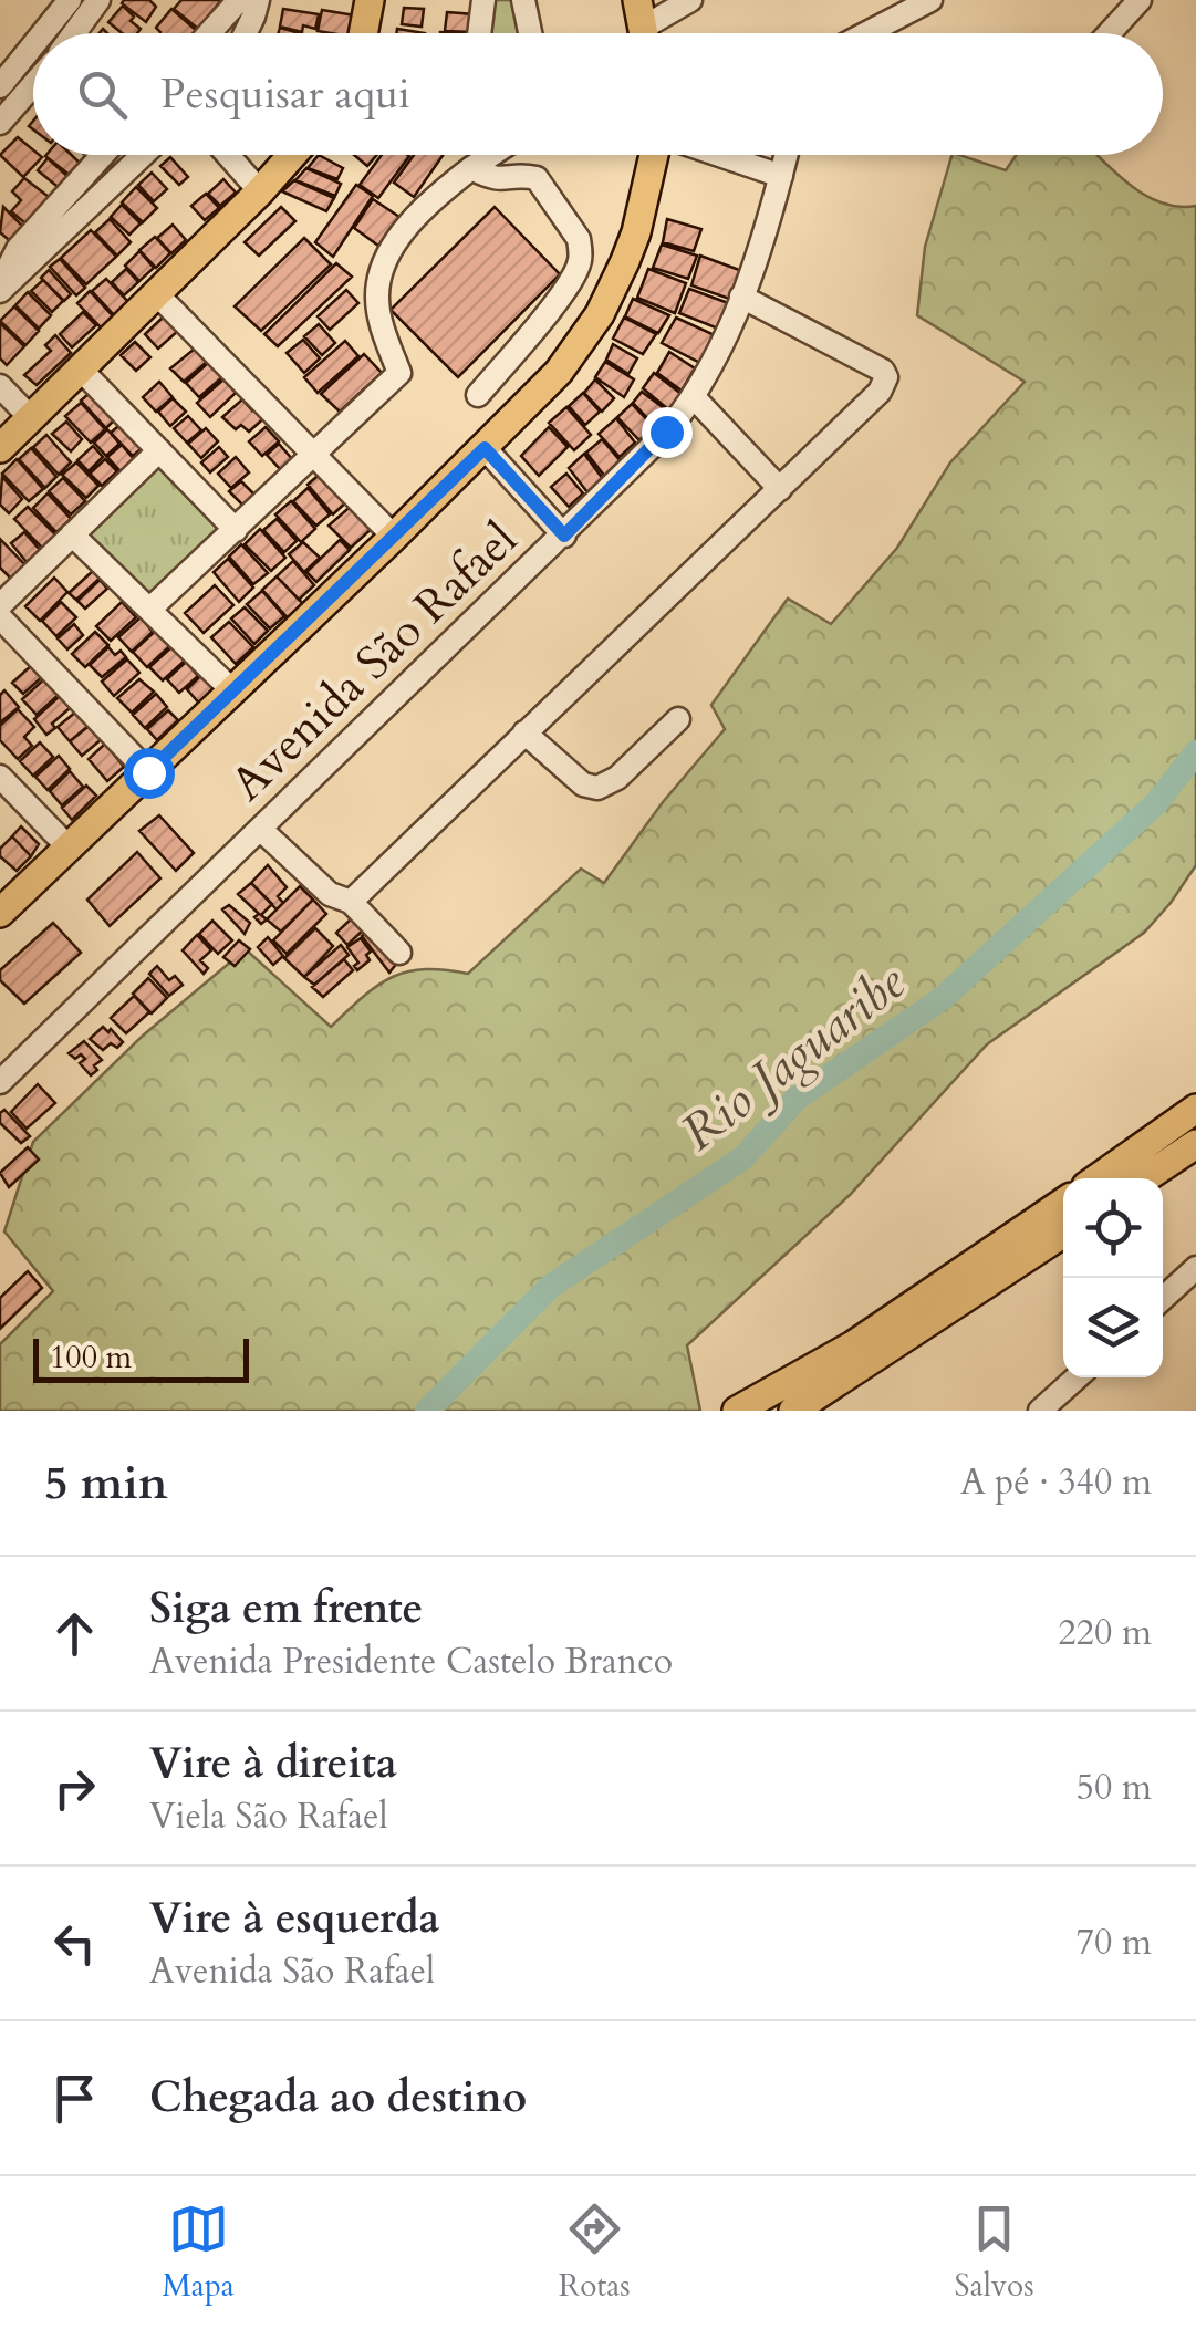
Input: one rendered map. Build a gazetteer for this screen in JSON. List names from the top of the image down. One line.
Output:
{"streets":{"street":["Avenida São Rafael"]},"water":["Rio Jaguaribe"],"scale_bar":"100 m","page":{"search":"Pesquisar aqui","scale":"100 m","heading":["5 min","A pé · 340 m"],"list":[["Siga em frente","Avenida Presidente Castelo Branco","220 m"],["Vire à direita","Viela São Rafael","50 m"],["Vire à esquerda","Avenida São Rafael","70 m"],"Chegada ao destino"],"nav":["Mapa","Rotas","Salvos"]}}
